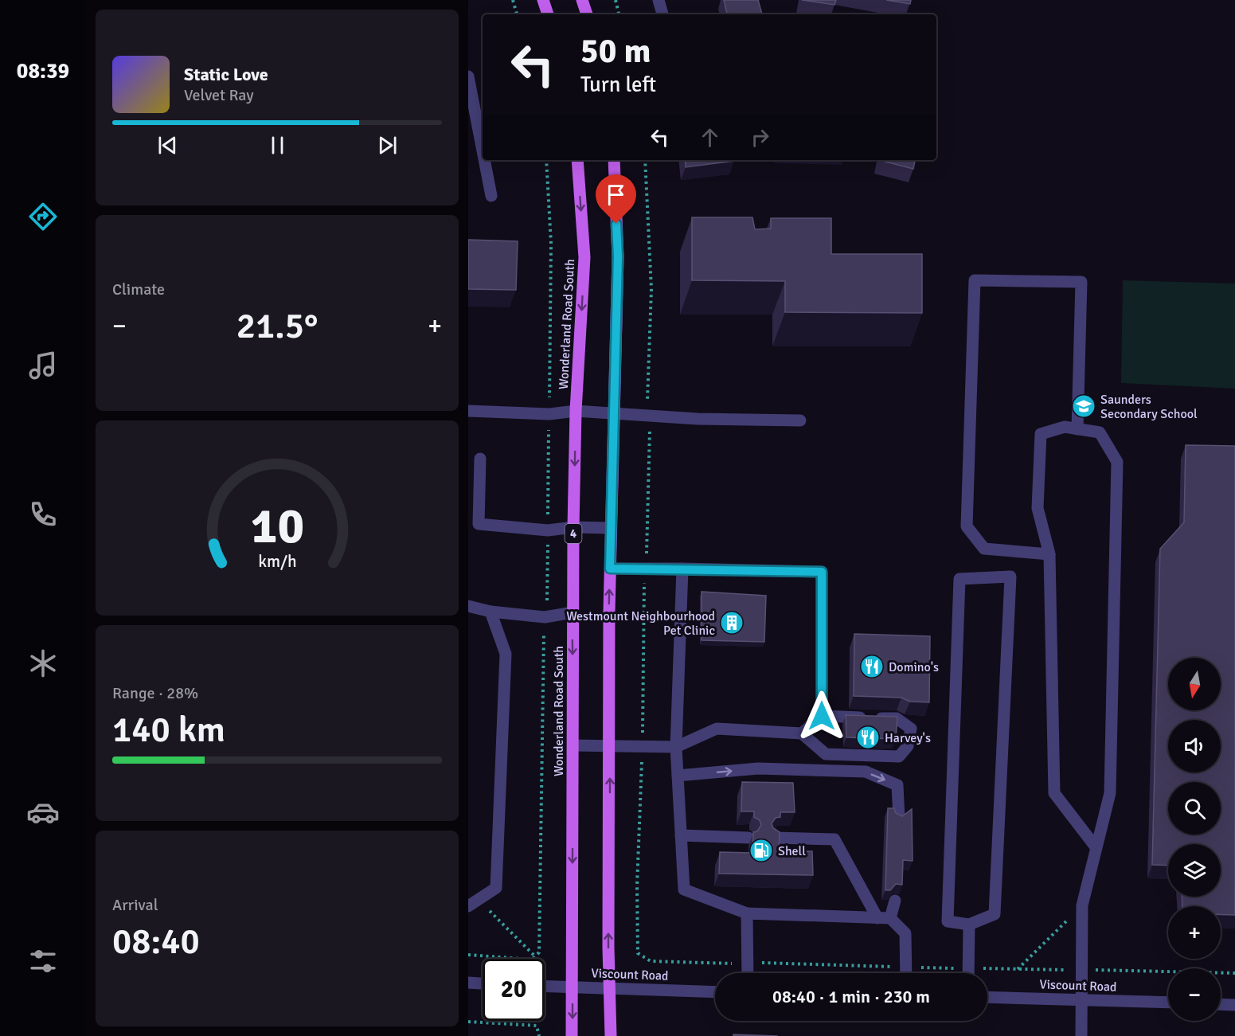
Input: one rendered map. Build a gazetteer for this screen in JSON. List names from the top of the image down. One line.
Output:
{"streets":{"main road":["Wonderland Road South","4"],"street":["Viscount Road"]},"crossings":[["Wonderland Road South","Viscount Road"]],"places":{"school or university":["Saunders Secondary School"],"building":["Westmount Neighbourhood Pet Clinic"],"restaurant":["Domino's","Harvey's"],"fuel station":["Shell"]},"north":"bottom","page":{"tabs":"08:39","turn":["50 m","Turn left"],"song":["Static Love","Velvet Ray"],"tile":["Climate",["Range · 28%","140 km"],["Arrival","08:40"]],"heat":["−","21.5°","+"],"map_buttons":["+","−"],"limit":"20","trip":"08:40 · 1 min · 230 m","gauge":["10","km/h"]}}
